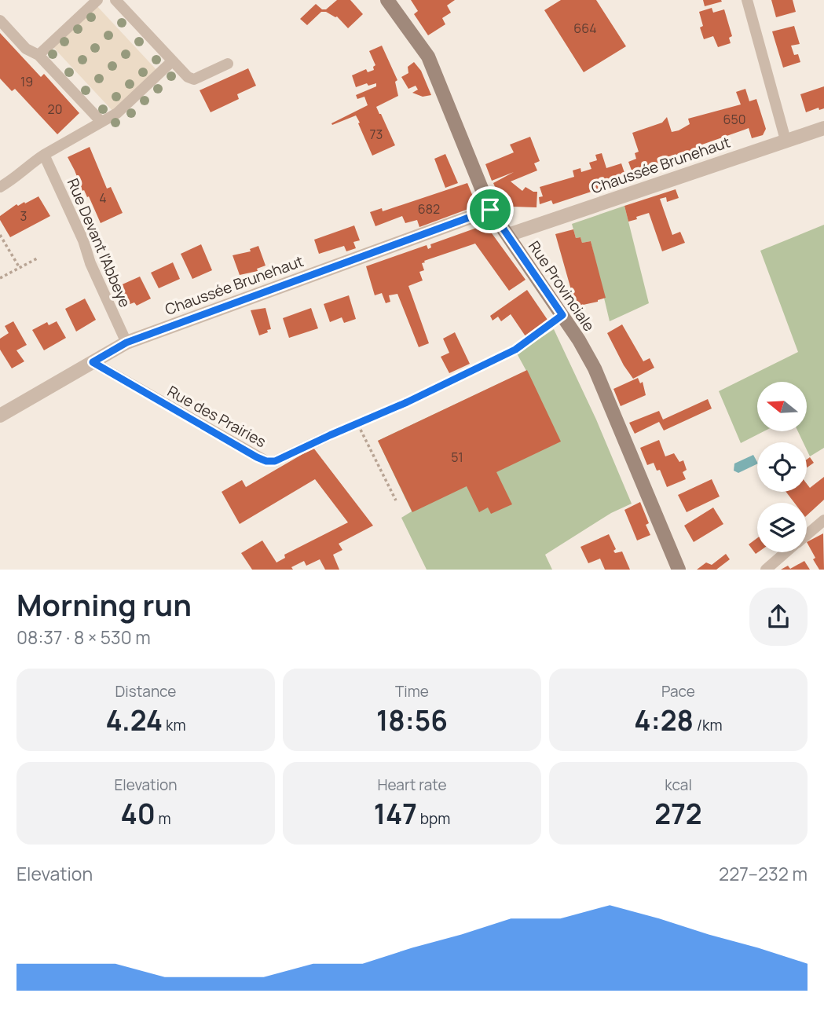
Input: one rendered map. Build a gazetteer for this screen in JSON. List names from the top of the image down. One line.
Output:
{"streets":{"main road":["Rue Provinciale"],"street":["Chaussée Brunehaut","Rue Devant l'Abbeye","Rue des Prairies"]},"crossings":[["Chaussée Brunehaut","Rue Devant l'Abbeye"],["Chaussée Brunehaut","Rue Provinciale"],["Chaussée Brunehaut","Rue des Prairies"]],"house_numbers":["664","19","20","650","73","4","682","3","51"],"north":"left","page":{"heading":["Morning run","08:37 · 8 × 530 m"],"stats":[["Distance","4.24 km"],["Time","18:56"],["Pace","4:28 /km"],["Elevation","40 m"],["Heart rate","147 bpm"],["kcal","272"]],"chart":["Elevation","227–232 m"]}}
